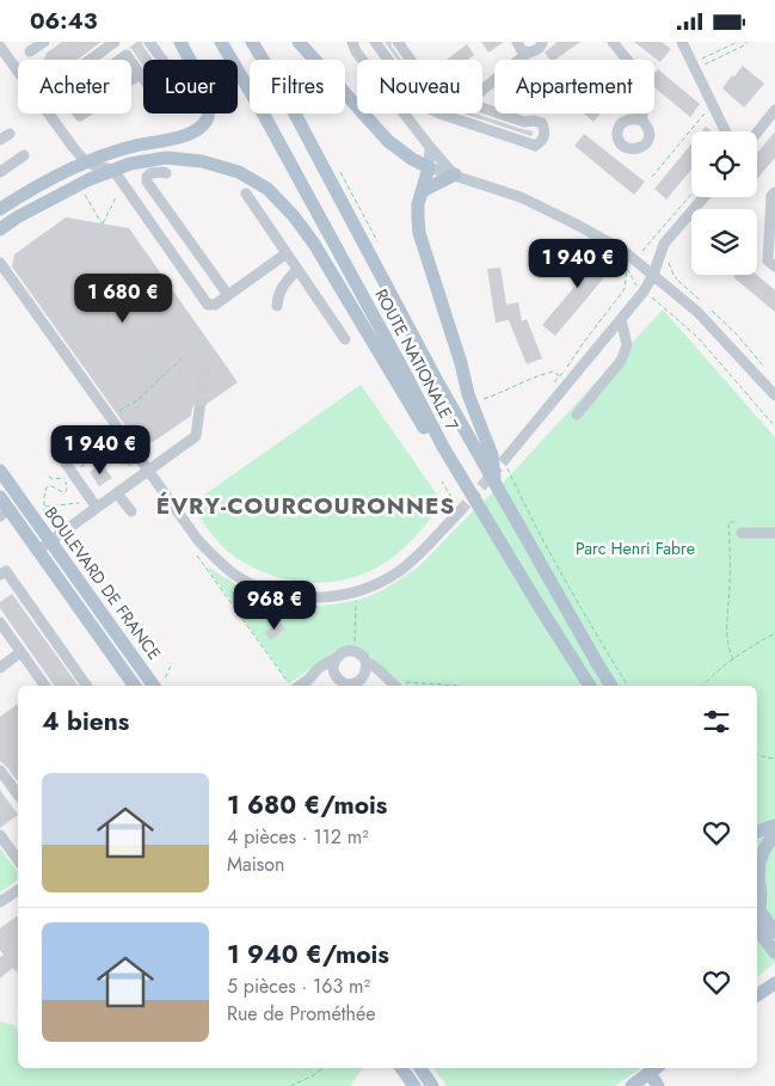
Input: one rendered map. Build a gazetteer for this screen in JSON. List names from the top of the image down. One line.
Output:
{"streets":{"main road":["ROUTE NATIONALE 7","BOULEVARD DE FRANCE"]},"districts":["ÉVRY-COURCOURONNES"],"parks":["Parc Henri Fabre"],"page":{"status":"06:43","chip":["Acheter","Louer","Filtres","Nouveau","Appartement"],"price":["1 940 €","1 680 €","1 940 €","968 €"],"heading":"4 biens","list":[{"name":"1 680 €/mois","note":"4 pièces · 112 m² · Maison"},{"name":"1 940 €/mois","note":"5 pièces · 163 m² · Rue de Prométhée"}]}}
